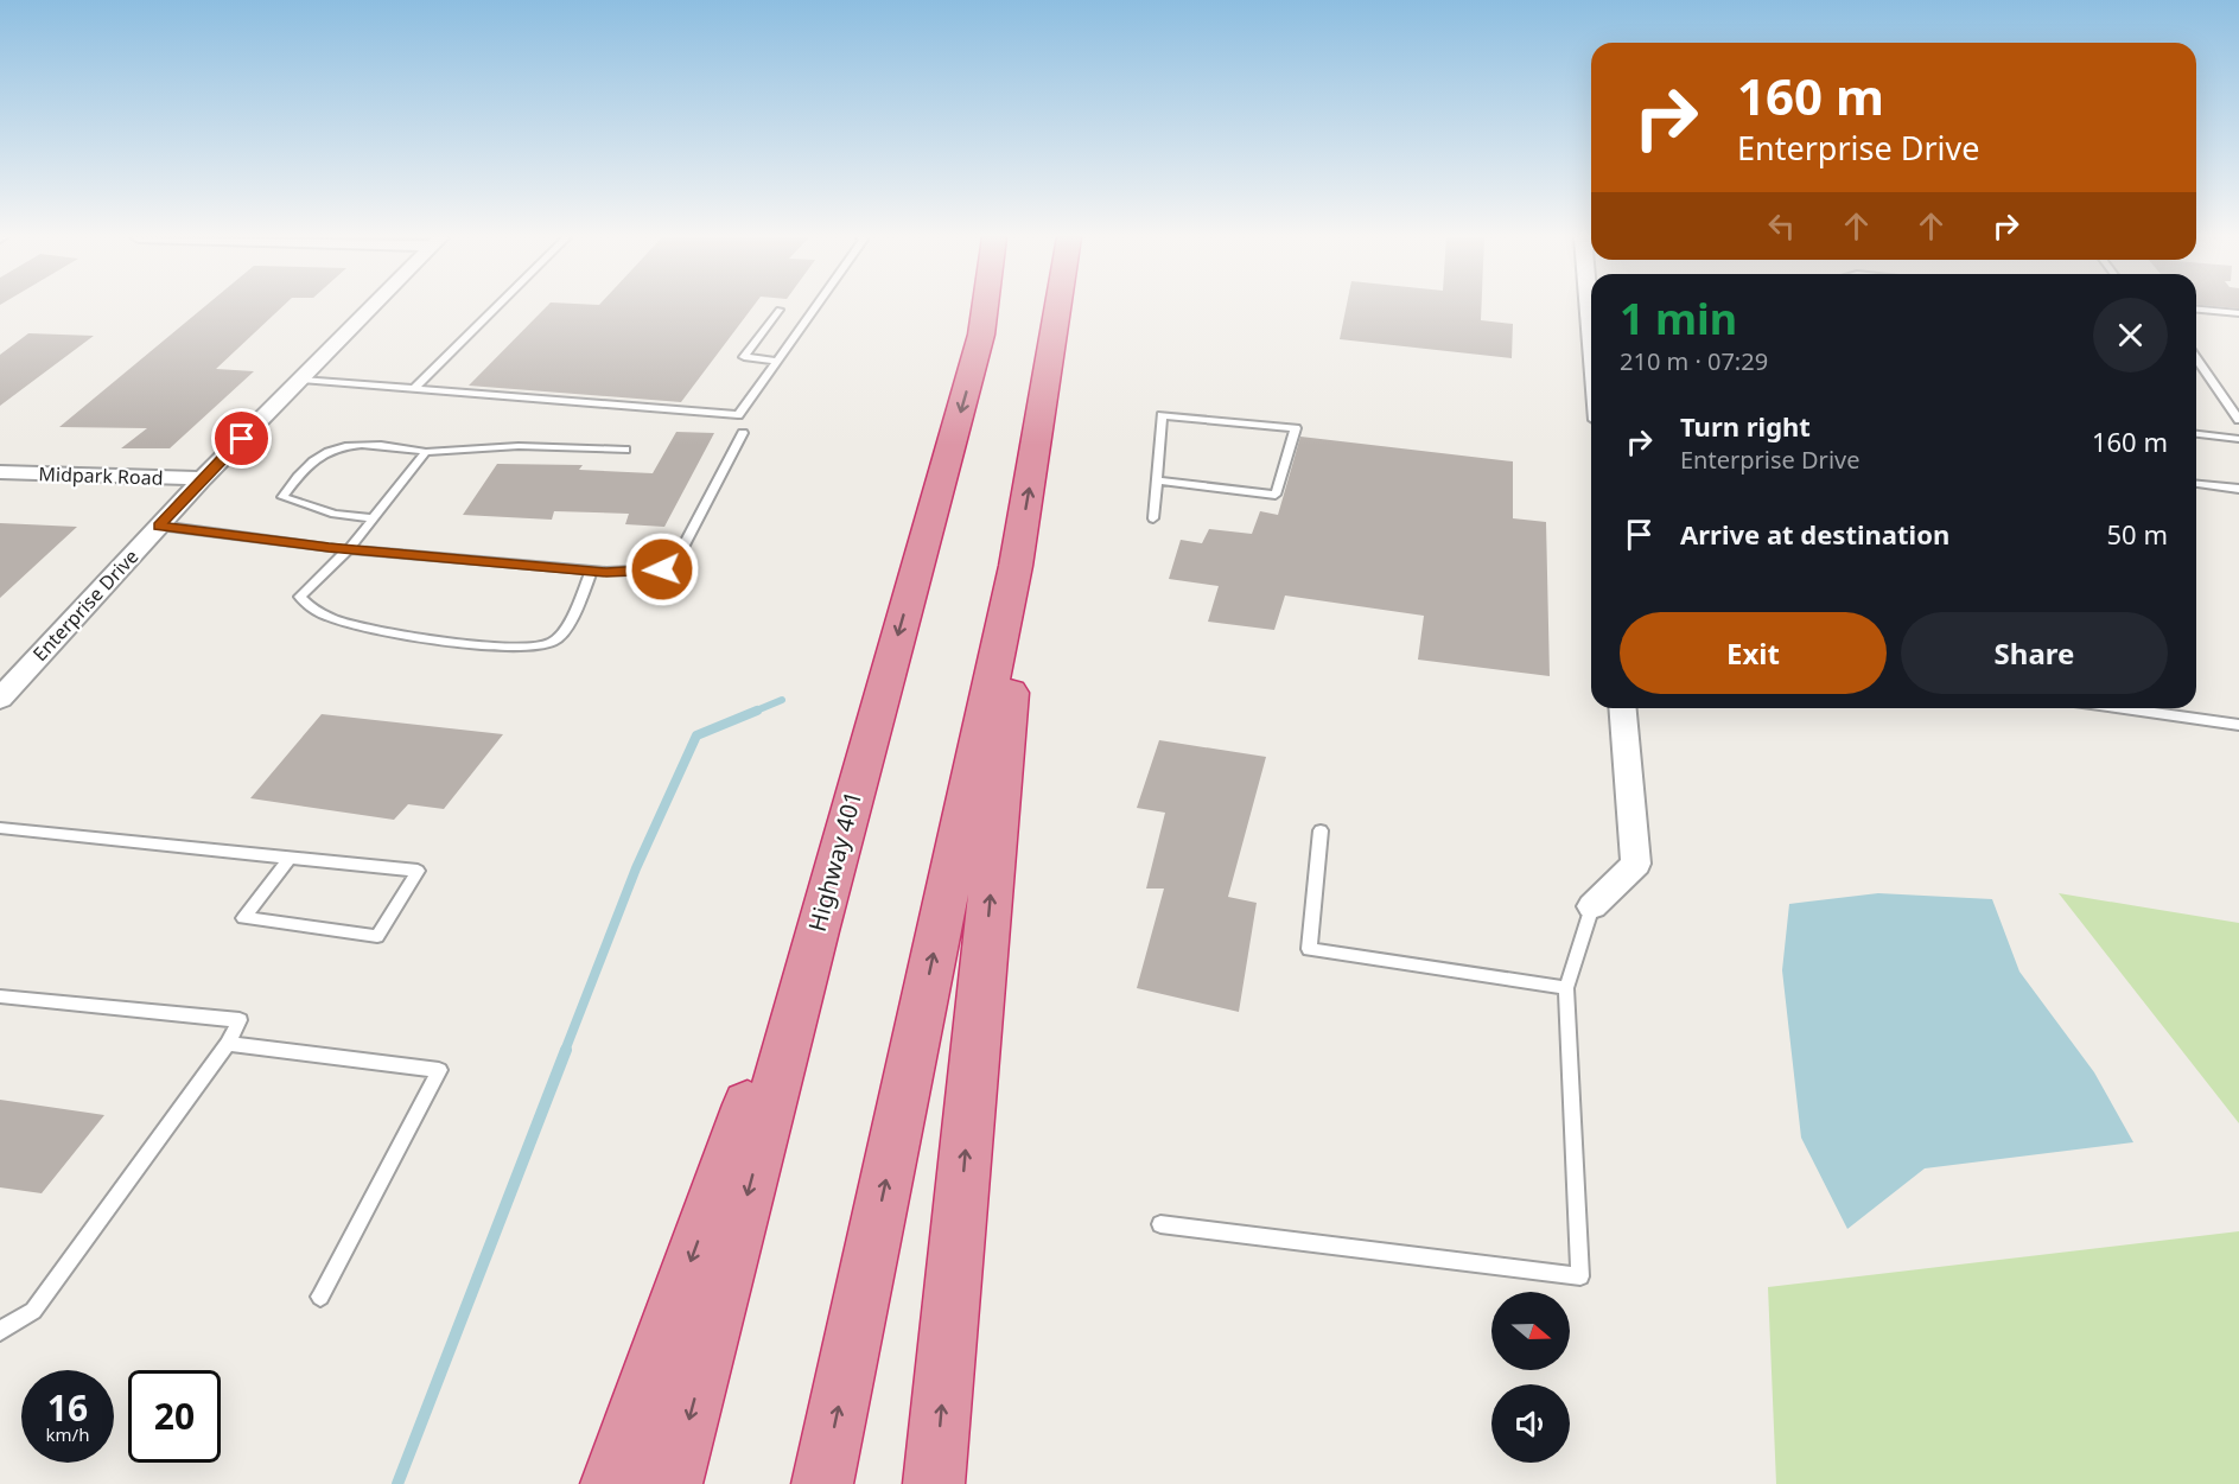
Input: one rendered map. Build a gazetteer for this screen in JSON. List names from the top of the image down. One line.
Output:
{"streets":{"highway":["Highway 401"],"street":["Midpark Road","Enterprise Drive"]},"crossings":[["Midpark Road","Enterprise Drive"]],"north":"right","page":{"turn":["160 m","Enterprise Drive"],"heading":["1 min","210 m · 07:29"],"list":[{"name":"Turn right","note":"Enterprise Drive","value":"160 m"},{"name":"Arrive at destination","value":"50 m"}],"buttons":["Exit","Share"],"speed":"16 km/h","limit":"20"}}
